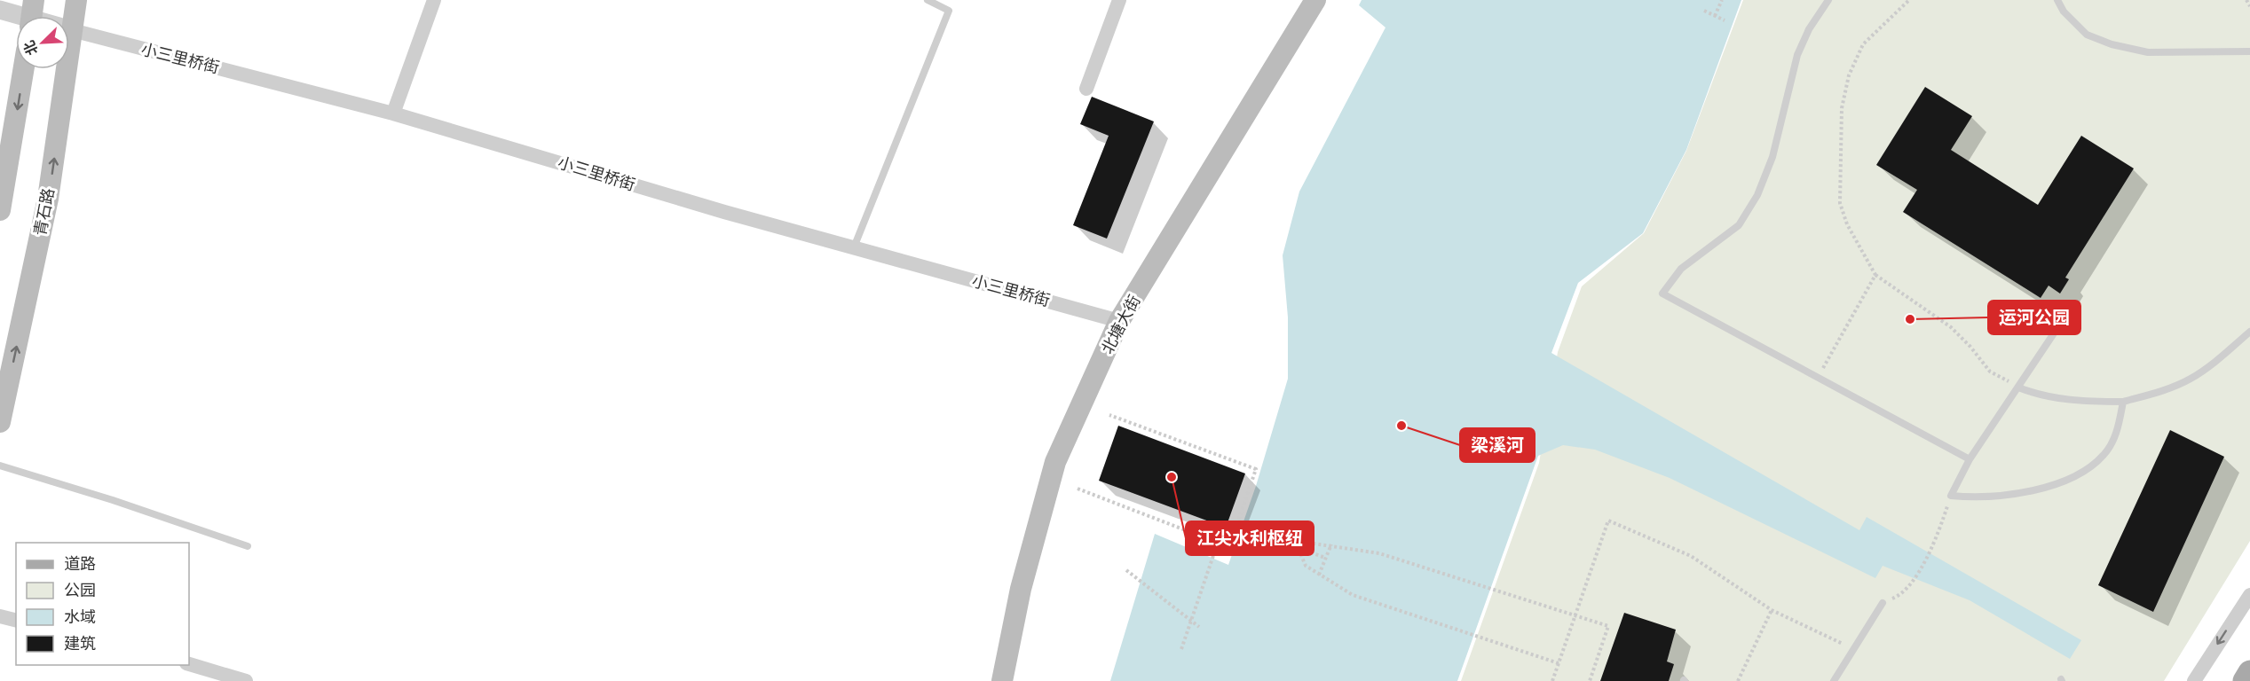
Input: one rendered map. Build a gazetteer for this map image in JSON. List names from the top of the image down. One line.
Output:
{"streets":{"main road":["青石路","北塘大街"],"street":["小三里桥街"]},"crossings":[["小三里桥街","青石路"],["小三里桥街","北塘大街"]],"places":["运河公园","梁溪河","江尖水利枢纽"],"legend":["道路","公园","水域","建筑"],"north":"bottom left"}
